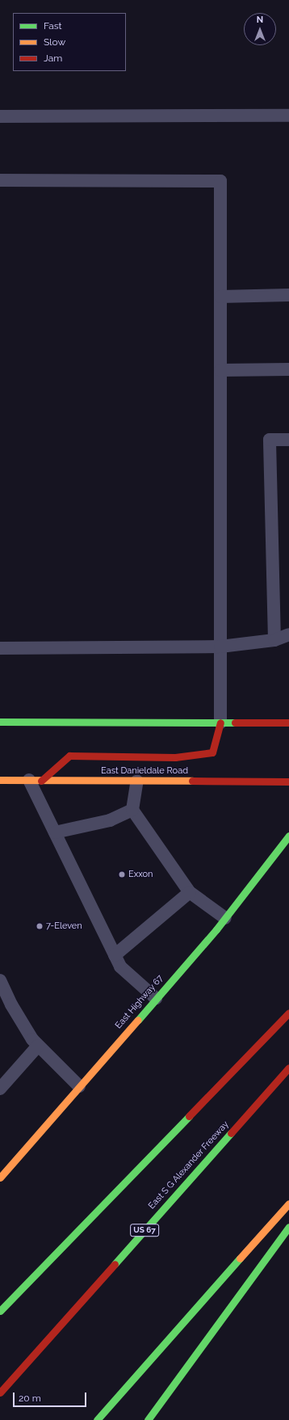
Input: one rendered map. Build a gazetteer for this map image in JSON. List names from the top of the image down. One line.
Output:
{"streets":{"main road":["East Danieldale Road","East Highway 67","East S G Alexander Freeway","US 67"]},"places":["Exxon","7-Eleven"],"legend":["Fast","Slow","Jam"],"scale_bar":"20 m","north":"top"}
